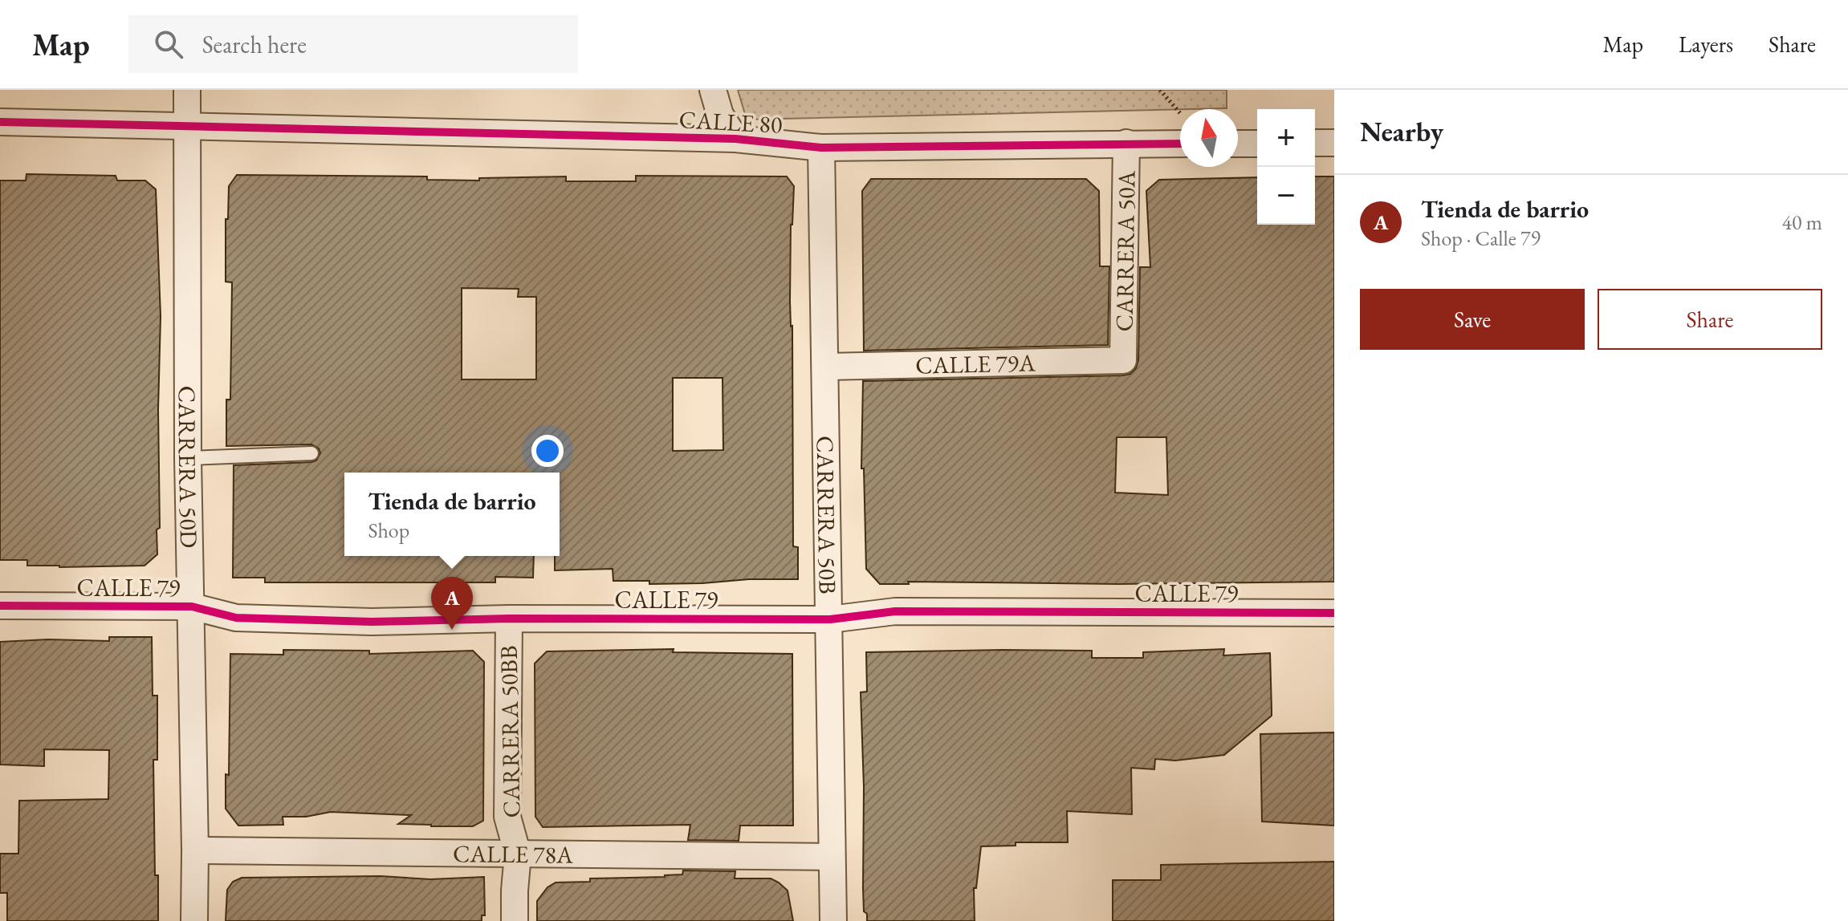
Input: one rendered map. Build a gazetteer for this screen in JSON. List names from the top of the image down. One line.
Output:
{"streets":{"street":["CALLE 80","CARRERA 50A","CALLE 79A","CARRERA 50D","CARRERA 50B","CALLE 79","CARRERA 50BB","CALLE 78A"]},"crossings":[["CALLE 80","CARRERA 50A"],["CALLE 80","CARRERA 50D"],["CALLE 80","CARRERA 50B"],["CARRERA 50A","CALLE 79A"],["CALLE 79A","CARRERA 50B"],["CARRERA 50D","CALLE 79"],["CARRERA 50D","CALLE 78A"],["CARRERA 50B","CALLE 79"],["CARRERA 50B","CALLE 78A"],["CALLE 79","CARRERA 50BB"],["CARRERA 50BB","CALLE 78A"]],"north":"top","page":{"header":"Map","search":"Search here","nav":["Map","Layers","Share"],"heading":"Nearby","map_buttons":["+","−"],"list":[{"mark":"A","name":"Tienda de barrio","note":"Shop · Calle 79","value":"40 m"}],"buttons":["Save","Share"],"popup":["Tienda de barrio","Shop"],"pins":"A"}}
